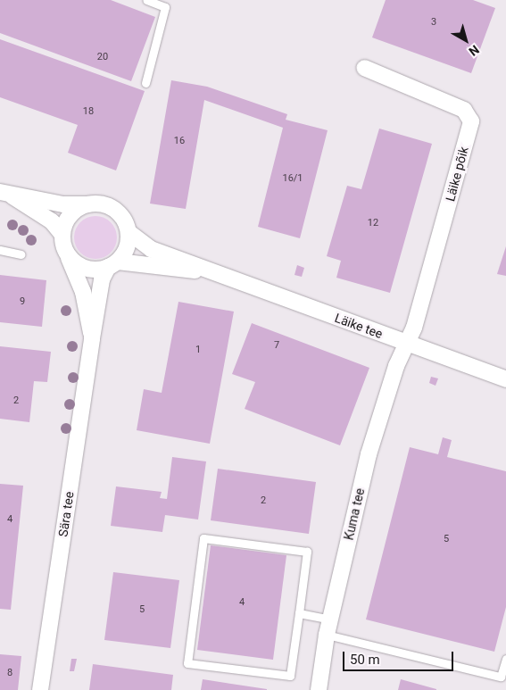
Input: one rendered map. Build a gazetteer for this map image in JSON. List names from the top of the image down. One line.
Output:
{"streets":{"street":["Läike põik","Läike tee","Sära tee","Kuma tee"]},"crossings":[["Läike põik","Läike tee"],["Läike põik","Kuma tee"],["Läike tee","Sära tee"],["Läike tee","Kuma tee"]],"house_numbers":["3","20","18","16","16/1","12","9","7","1","2","2","4","5","4","5","8"],"scale_bar":"50 m","north":"bottom right"}
